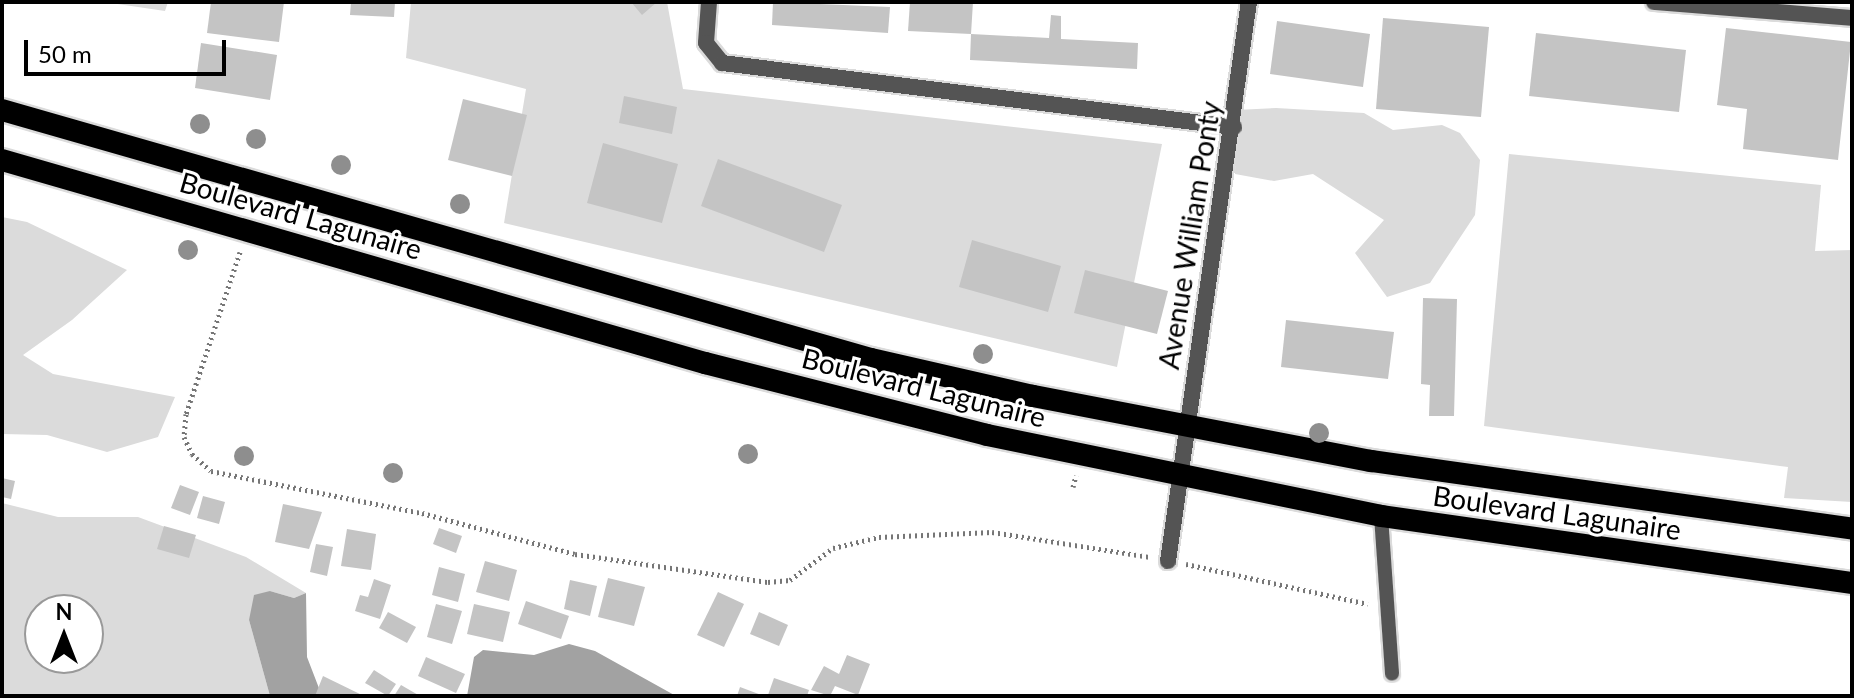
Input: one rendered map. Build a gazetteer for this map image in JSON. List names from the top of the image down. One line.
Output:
{"streets":{"highway":["Boulevard Lagunaire"],"street":["Avenue William Ponty"]},"crossings":[["Boulevard Lagunaire","Avenue William Ponty"]],"scale_bar":"50 m","north":"top"}
